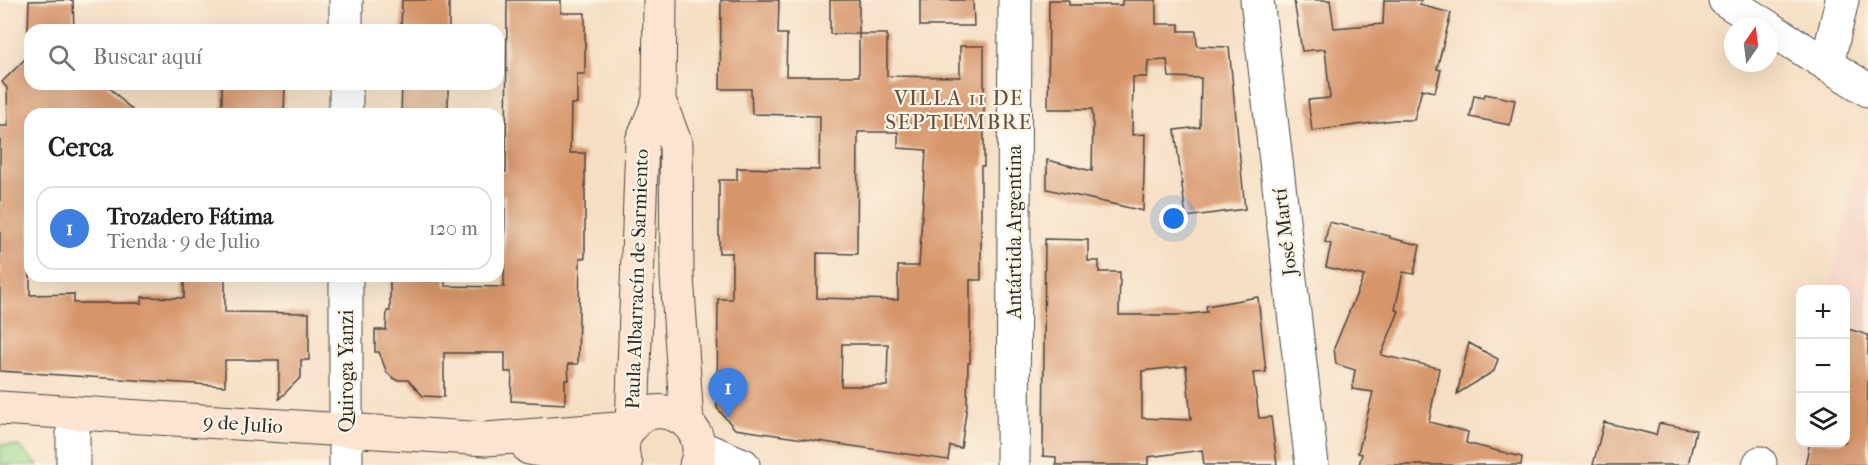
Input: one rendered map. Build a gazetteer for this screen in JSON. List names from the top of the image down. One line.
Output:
{"streets":{"main road":["Paula Albarracín de Sarmiento","9 de Julio"],"street":["Antártida Argentina","José Martí","Quiroga Yanzi"]},"crossings":[["Paula Albarracín de Sarmiento","9 de Julio"],["Quiroga Yanzi","9 de Julio"]],"districts":["VILLA 11 DE SEPTIEMBRE"],"north":"top","page":{"search":"Buscar aquí","heading":"Cerca","list":[{"mark":"1","name":"Trozadero Fátima","note":"Tienda · 9 de Julio","value":"120 m"}],"map_buttons":["+","−"],"pins":"1"}}
